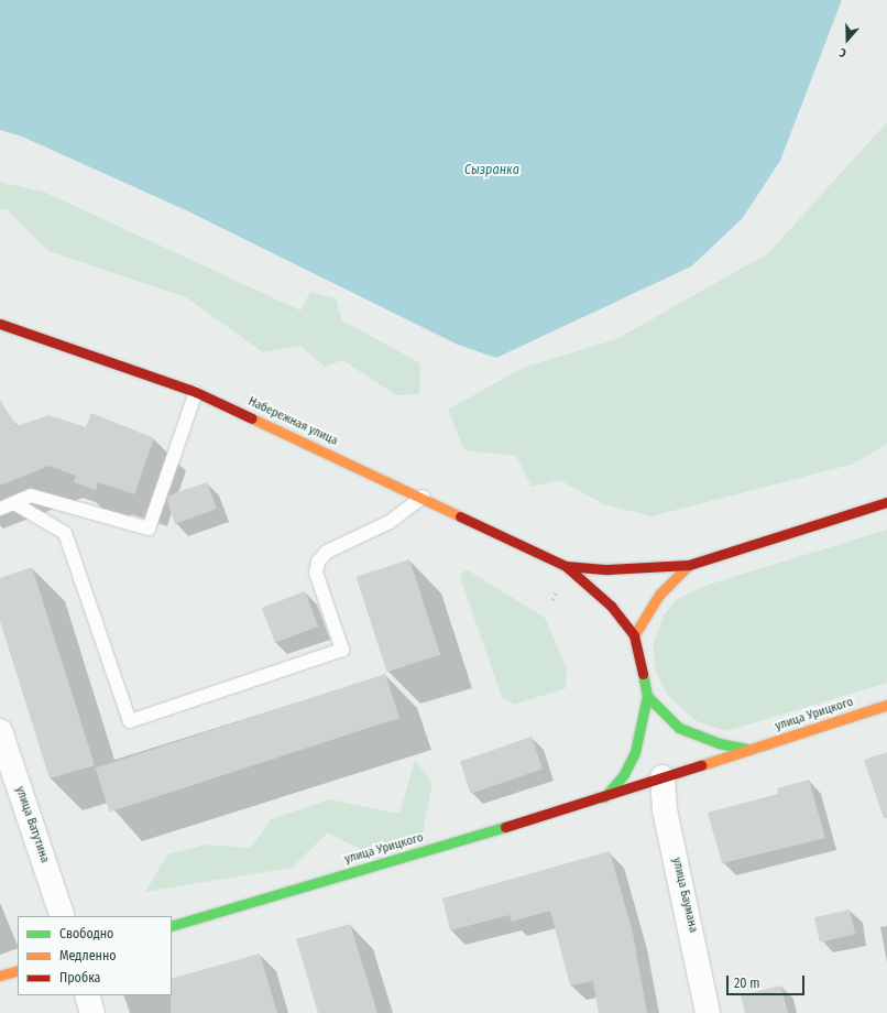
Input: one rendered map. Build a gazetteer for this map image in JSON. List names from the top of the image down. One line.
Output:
{"streets":{"main road":["Набережная улица","улица Урицкого"],"street":["улица Ватутина","улица Баумана"]},"crossings":[["улица Урицкого","улица Баумана"]],"water":["Сызранка"],"legend":["Свободно","Медленно","Пробка"],"scale_bar":"20 m","north":"bottom"}
